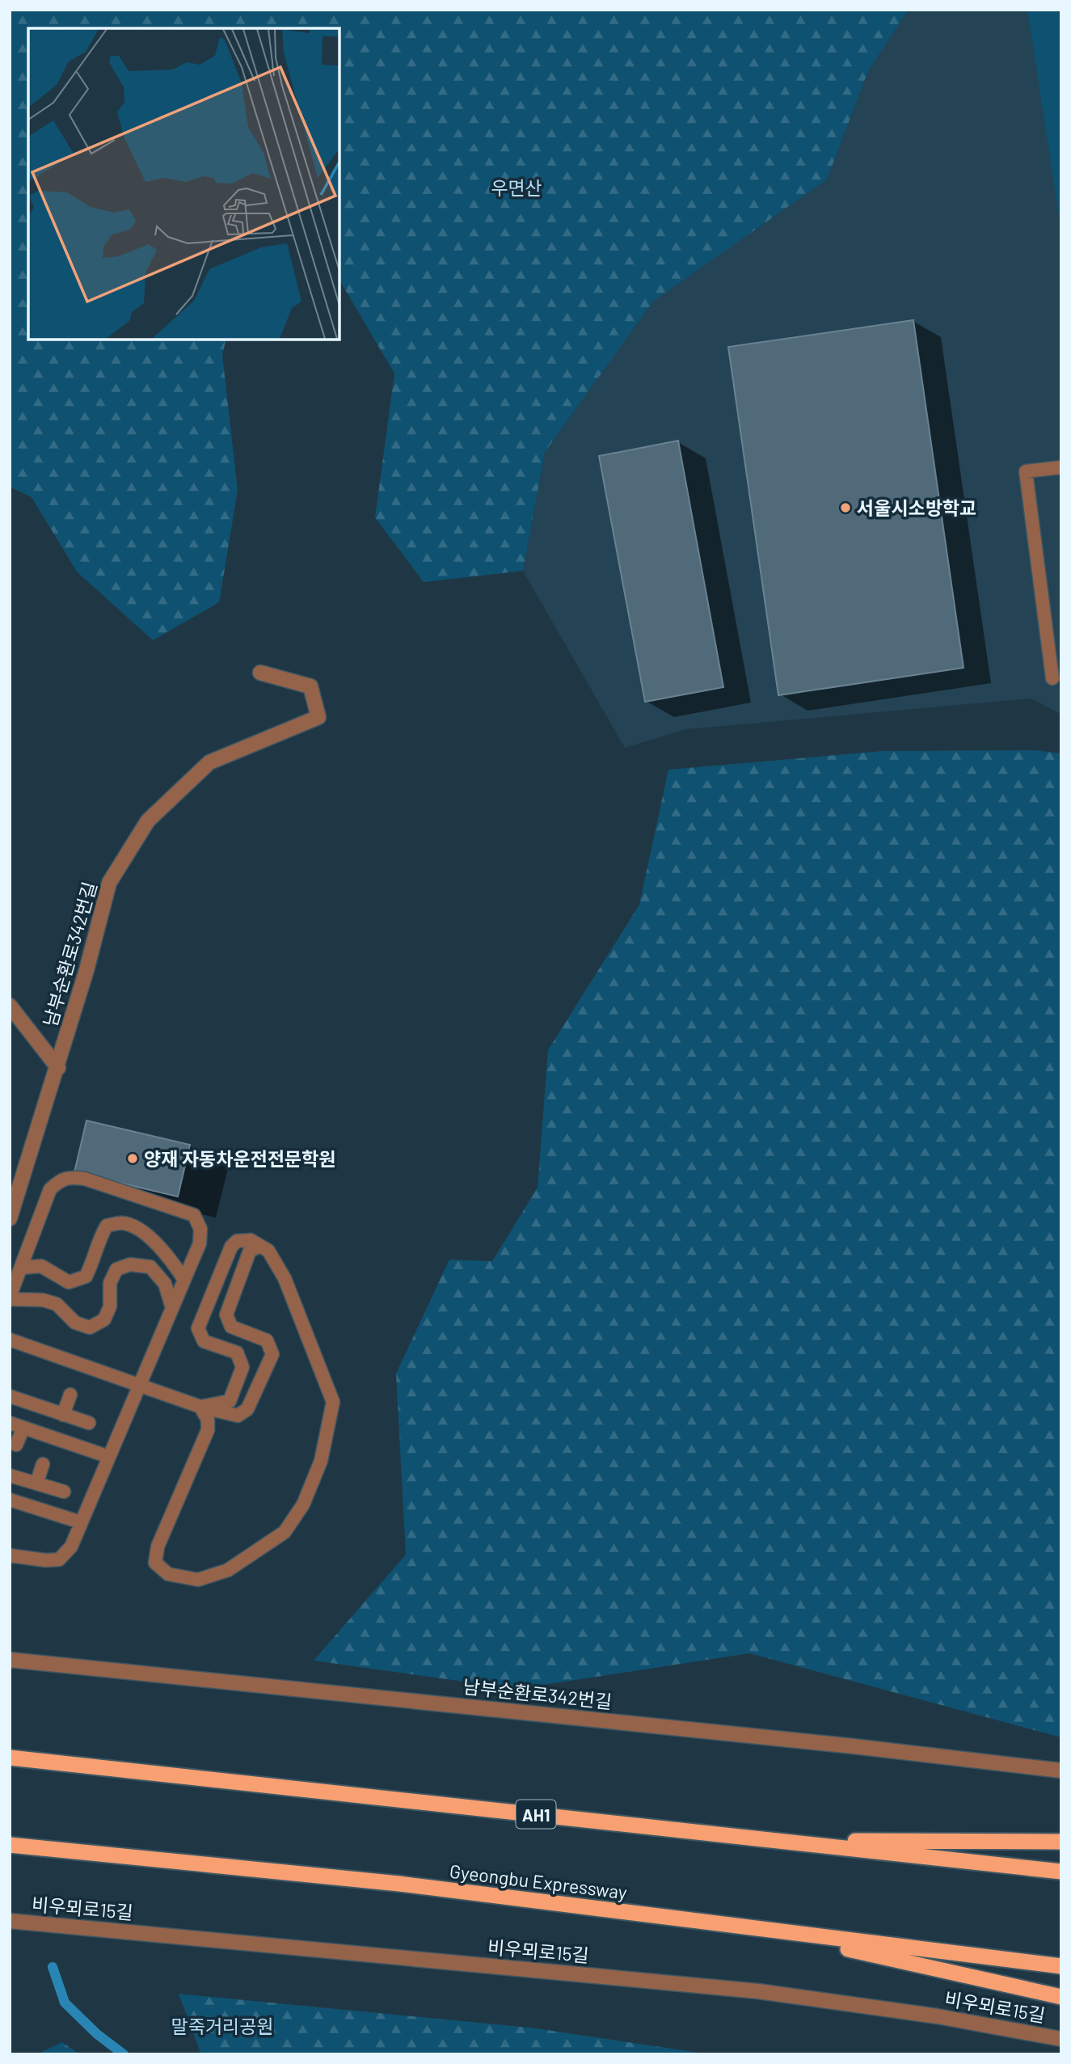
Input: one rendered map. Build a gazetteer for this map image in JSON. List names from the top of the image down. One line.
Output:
{"streets":{"highway":["AH1","Gyeongbu Expressway"],"street":["남부순환로342번길","비우뫼로15길"]},"parks":["우면산","말죽거리공원"],"places":["서울시소방학교","양재 자동차운전전문학원"]}
